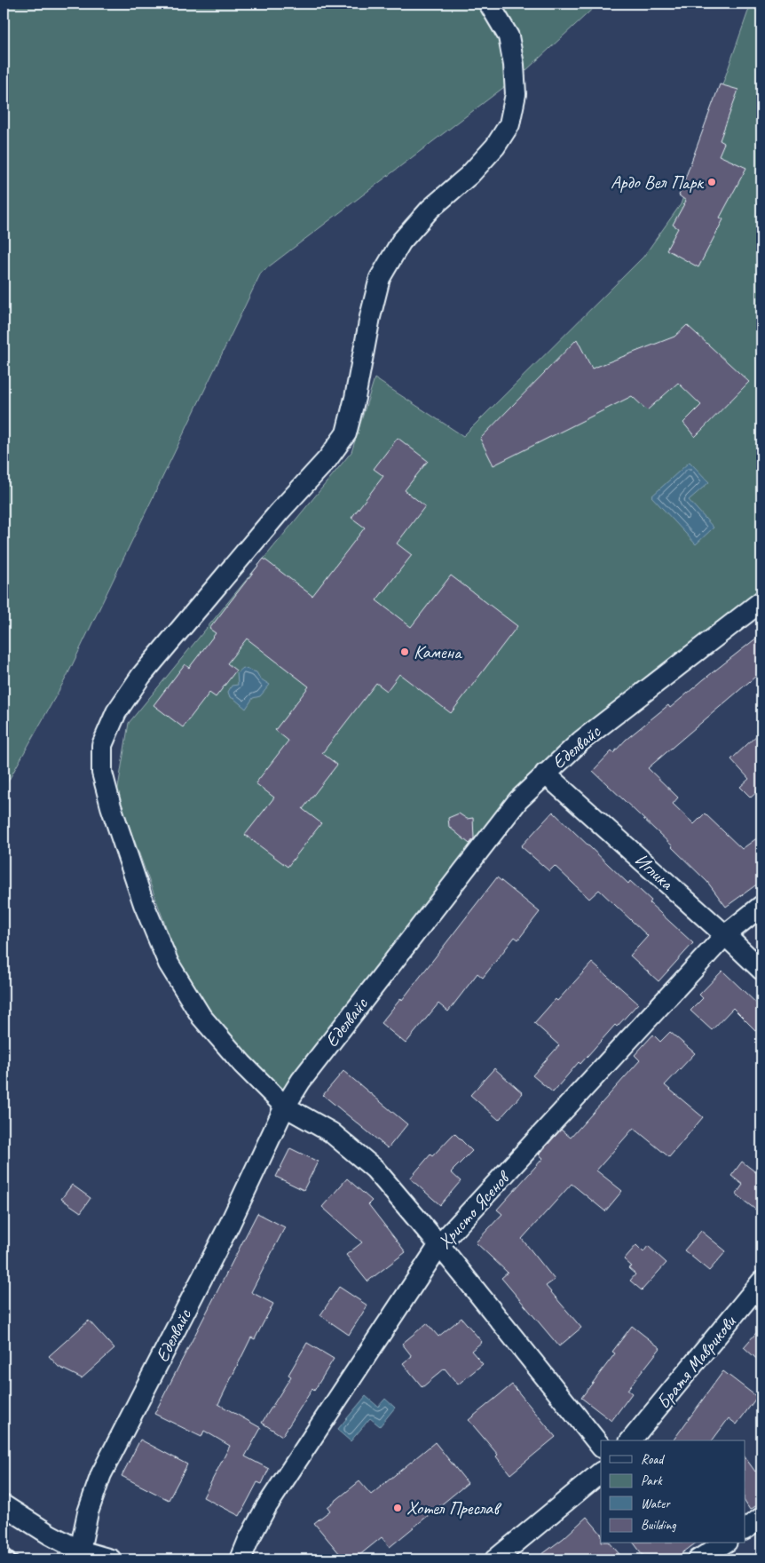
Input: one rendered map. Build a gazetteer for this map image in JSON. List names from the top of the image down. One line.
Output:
{"streets":{"street":["Еделвайс","Иглика","Христо Ясенов","Братя Маврикови"]},"crossings":[["Еделвайс","Иглика"],["Иглика","Христо Ясенов"]],"places":["Ардо Вел Парк","Камена","Хотел Преслав"],"legend":["Road","Park","Water","Building"]}
